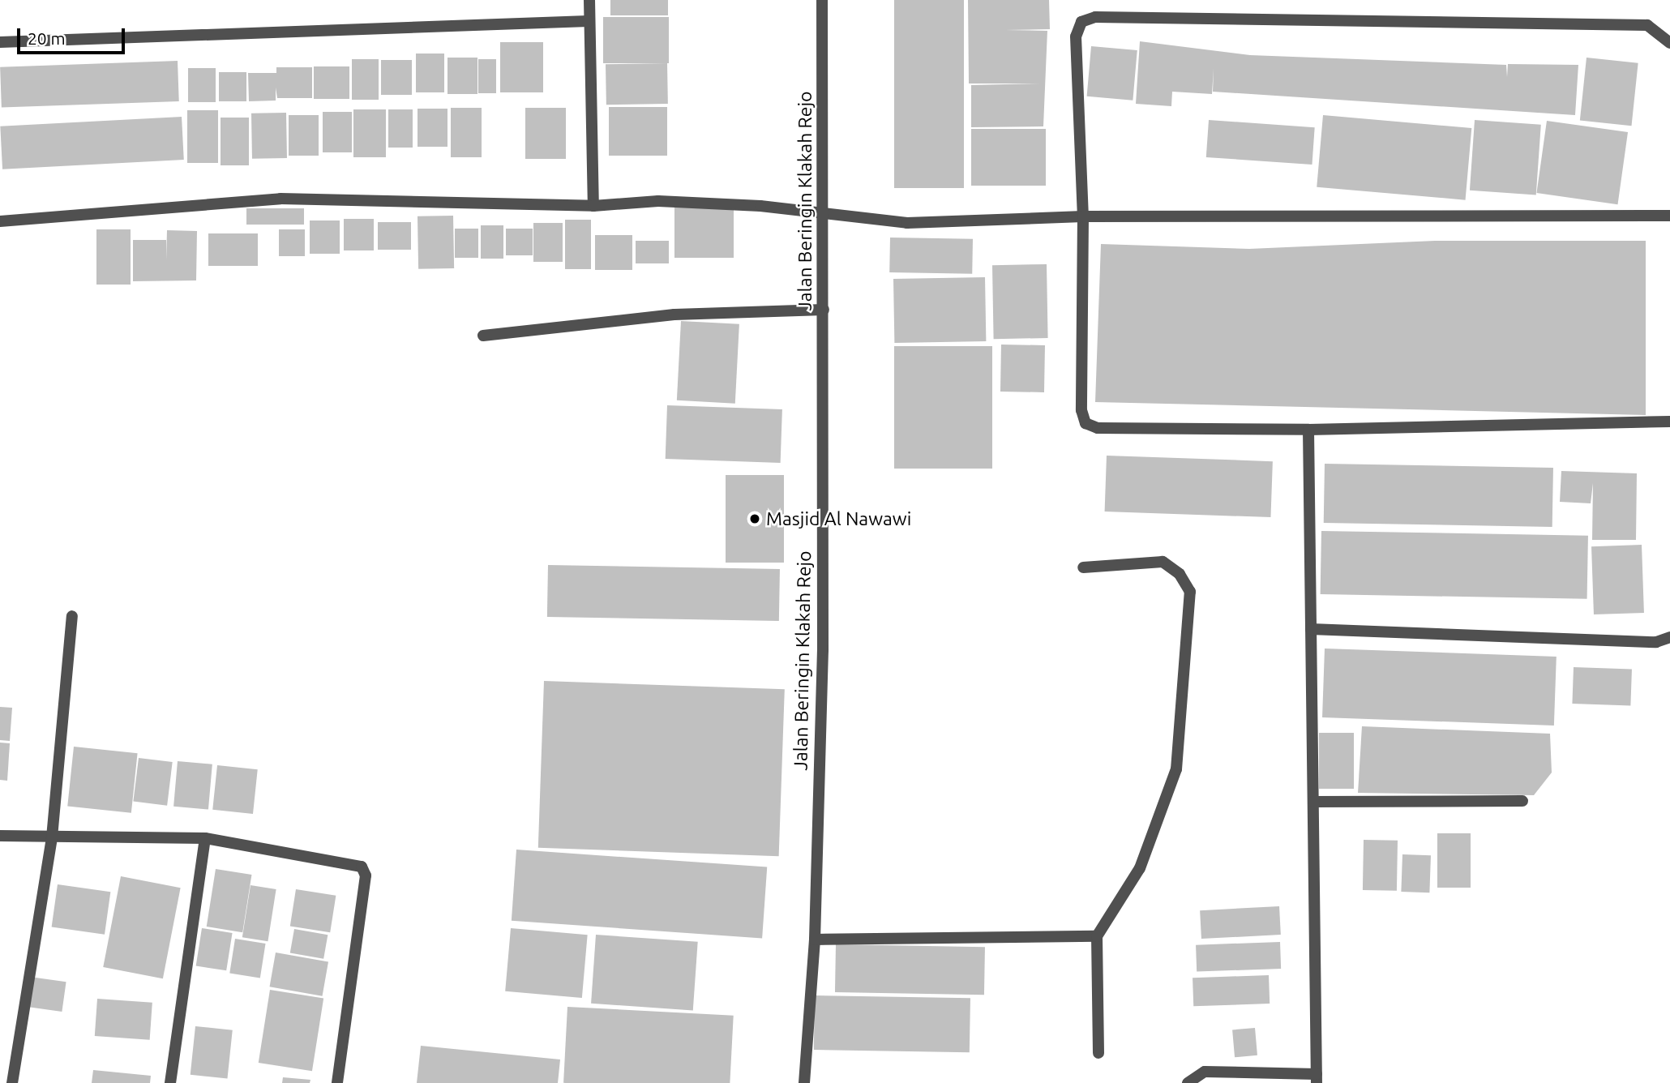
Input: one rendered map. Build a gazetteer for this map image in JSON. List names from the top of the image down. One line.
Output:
{"streets":{"street":["Jalan Beringin Klakah Rejo"]},"places":["Masjid Al Nawawi"],"scale_bar":"20 m"}
